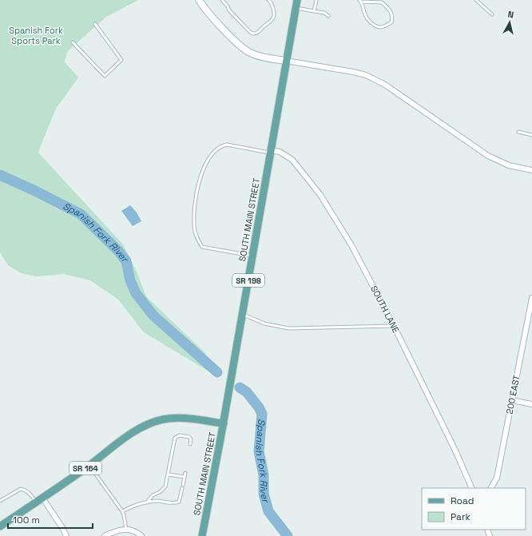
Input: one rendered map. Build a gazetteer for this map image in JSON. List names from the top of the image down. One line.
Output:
{"streets":{"main road":["SOUTH MAIN STREET","SR 198","SR 164"],"street":["SOUTH LANE","200 EAST"]},"crossings":[["SOUTH MAIN STREET","SOUTH LANE"],["SOUTH MAIN STREET","SR 164"]],"water":["Spanish Fork River"],"parks":["Spanish Fork Sports Park"],"legend":["Road","Park"],"scale_bar":"100 m","north":"top"}
